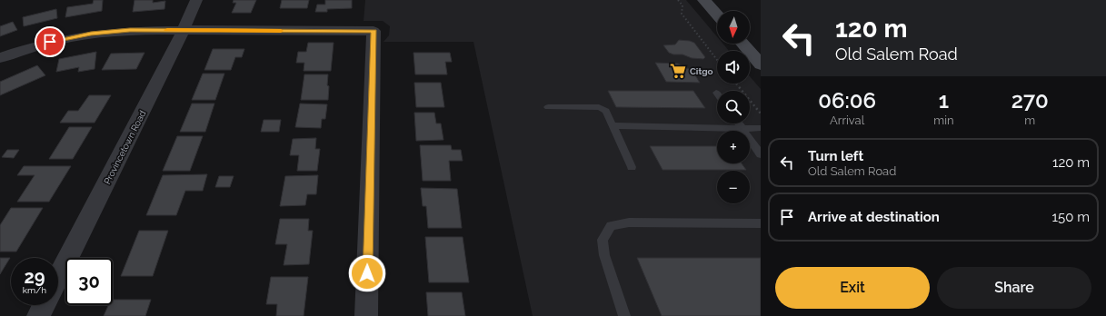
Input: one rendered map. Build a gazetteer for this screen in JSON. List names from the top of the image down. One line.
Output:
{"streets":{"street":["Provincetown Road"]},"places":{"supermarket":["Citgo"]},"north":"bottom","page":{"turn":["120 m","Old Salem Road"],"map_buttons":["+","−"],"eta":["06:06","Arrival","1","min","270","m"],"list":[{"name":"Turn left","note":"Old Salem Road","value":"120 m"},{"name":"Arrive at destination","value":"150 m"}],"speed":"29 km/h","limit":"30","buttons":["Exit","Share"]}}
